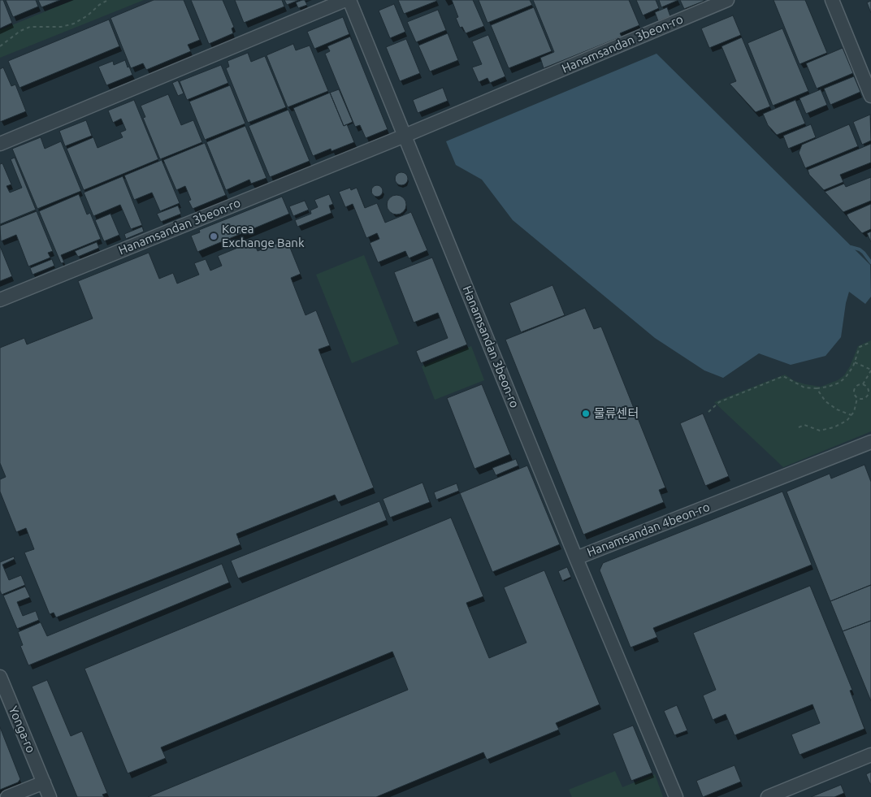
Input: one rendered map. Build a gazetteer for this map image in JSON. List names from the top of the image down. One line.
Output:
{"streets":{"street":["Hanamsandan 3beon-ro","Hanamsandan 4beon-ro","Yonga-ro"]},"crossings":[["Hanamsandan 3beon-ro","Hanamsandan 4beon-ro"]],"places":["Korea Exchange Bank","물류센터"]}
